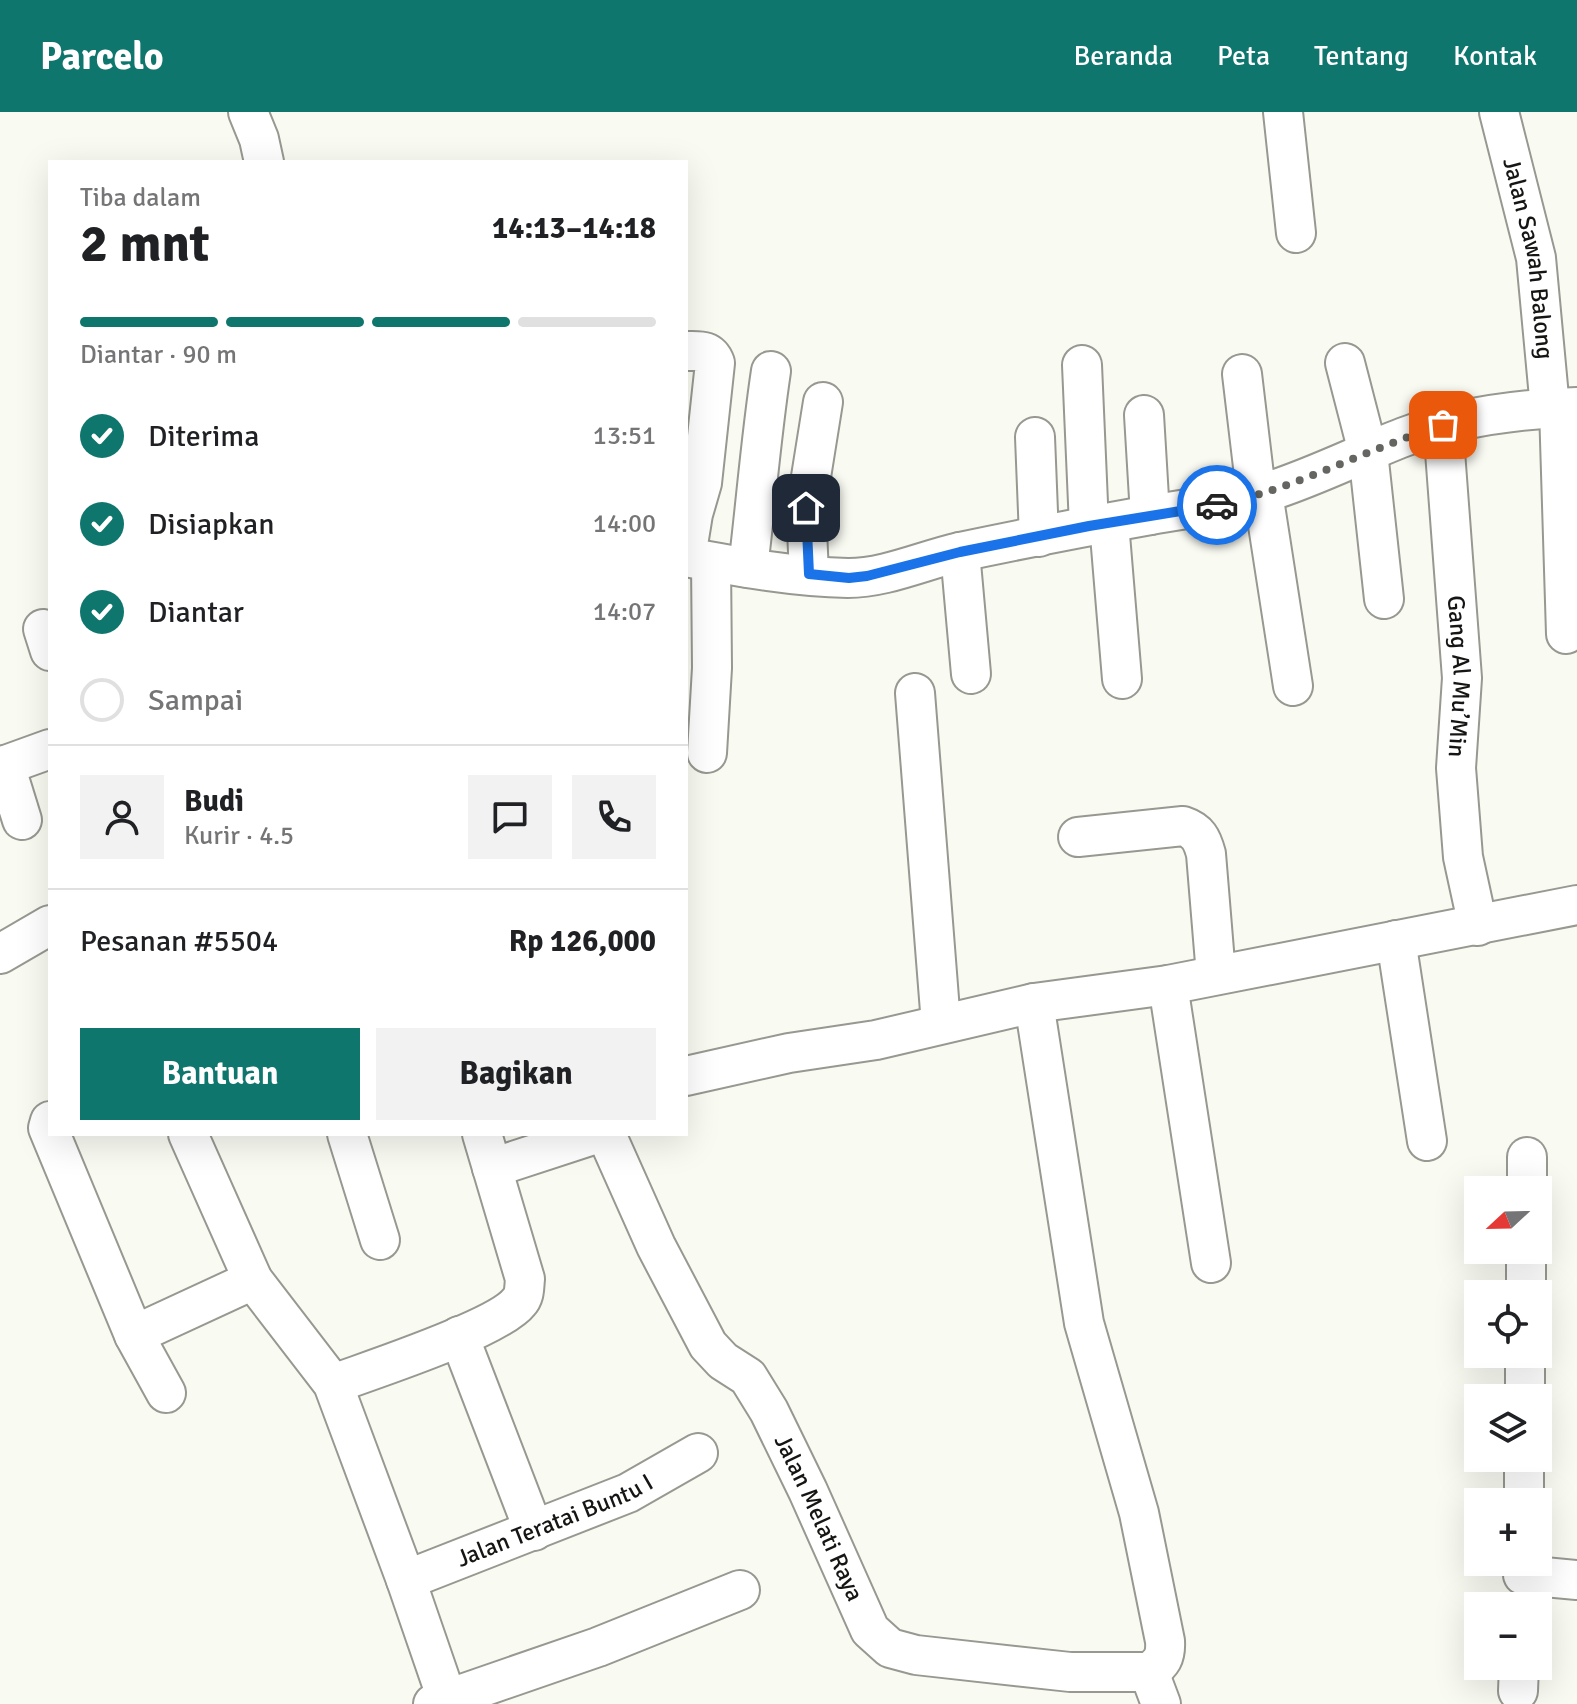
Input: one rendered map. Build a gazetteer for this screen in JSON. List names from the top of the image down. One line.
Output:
{"streets":{"street":["Jalan Sawah Balong","Gang Al Mu’Min","Jalan Melati Raya","Jalan Teratai Buntu I"]},"north":"left","page":{"header":"Parcelo","nav":["Beranda","Peta","Tentang","Kontak"],"heading":["2 mnt","Tiba dalam","14:13–14:18"],"panel":["Budi","Kurir · 4.5","Pesanan #5504","Rp 126,000"],"bar":"Diantar · 90 m","list":[["Diterima","13:51"],["Disiapkan","14:00"],["Diantar","14:07"],"Sampai"],"buttons":["Bantuan","Bagikan"],"map_buttons":["+","−"]}}
